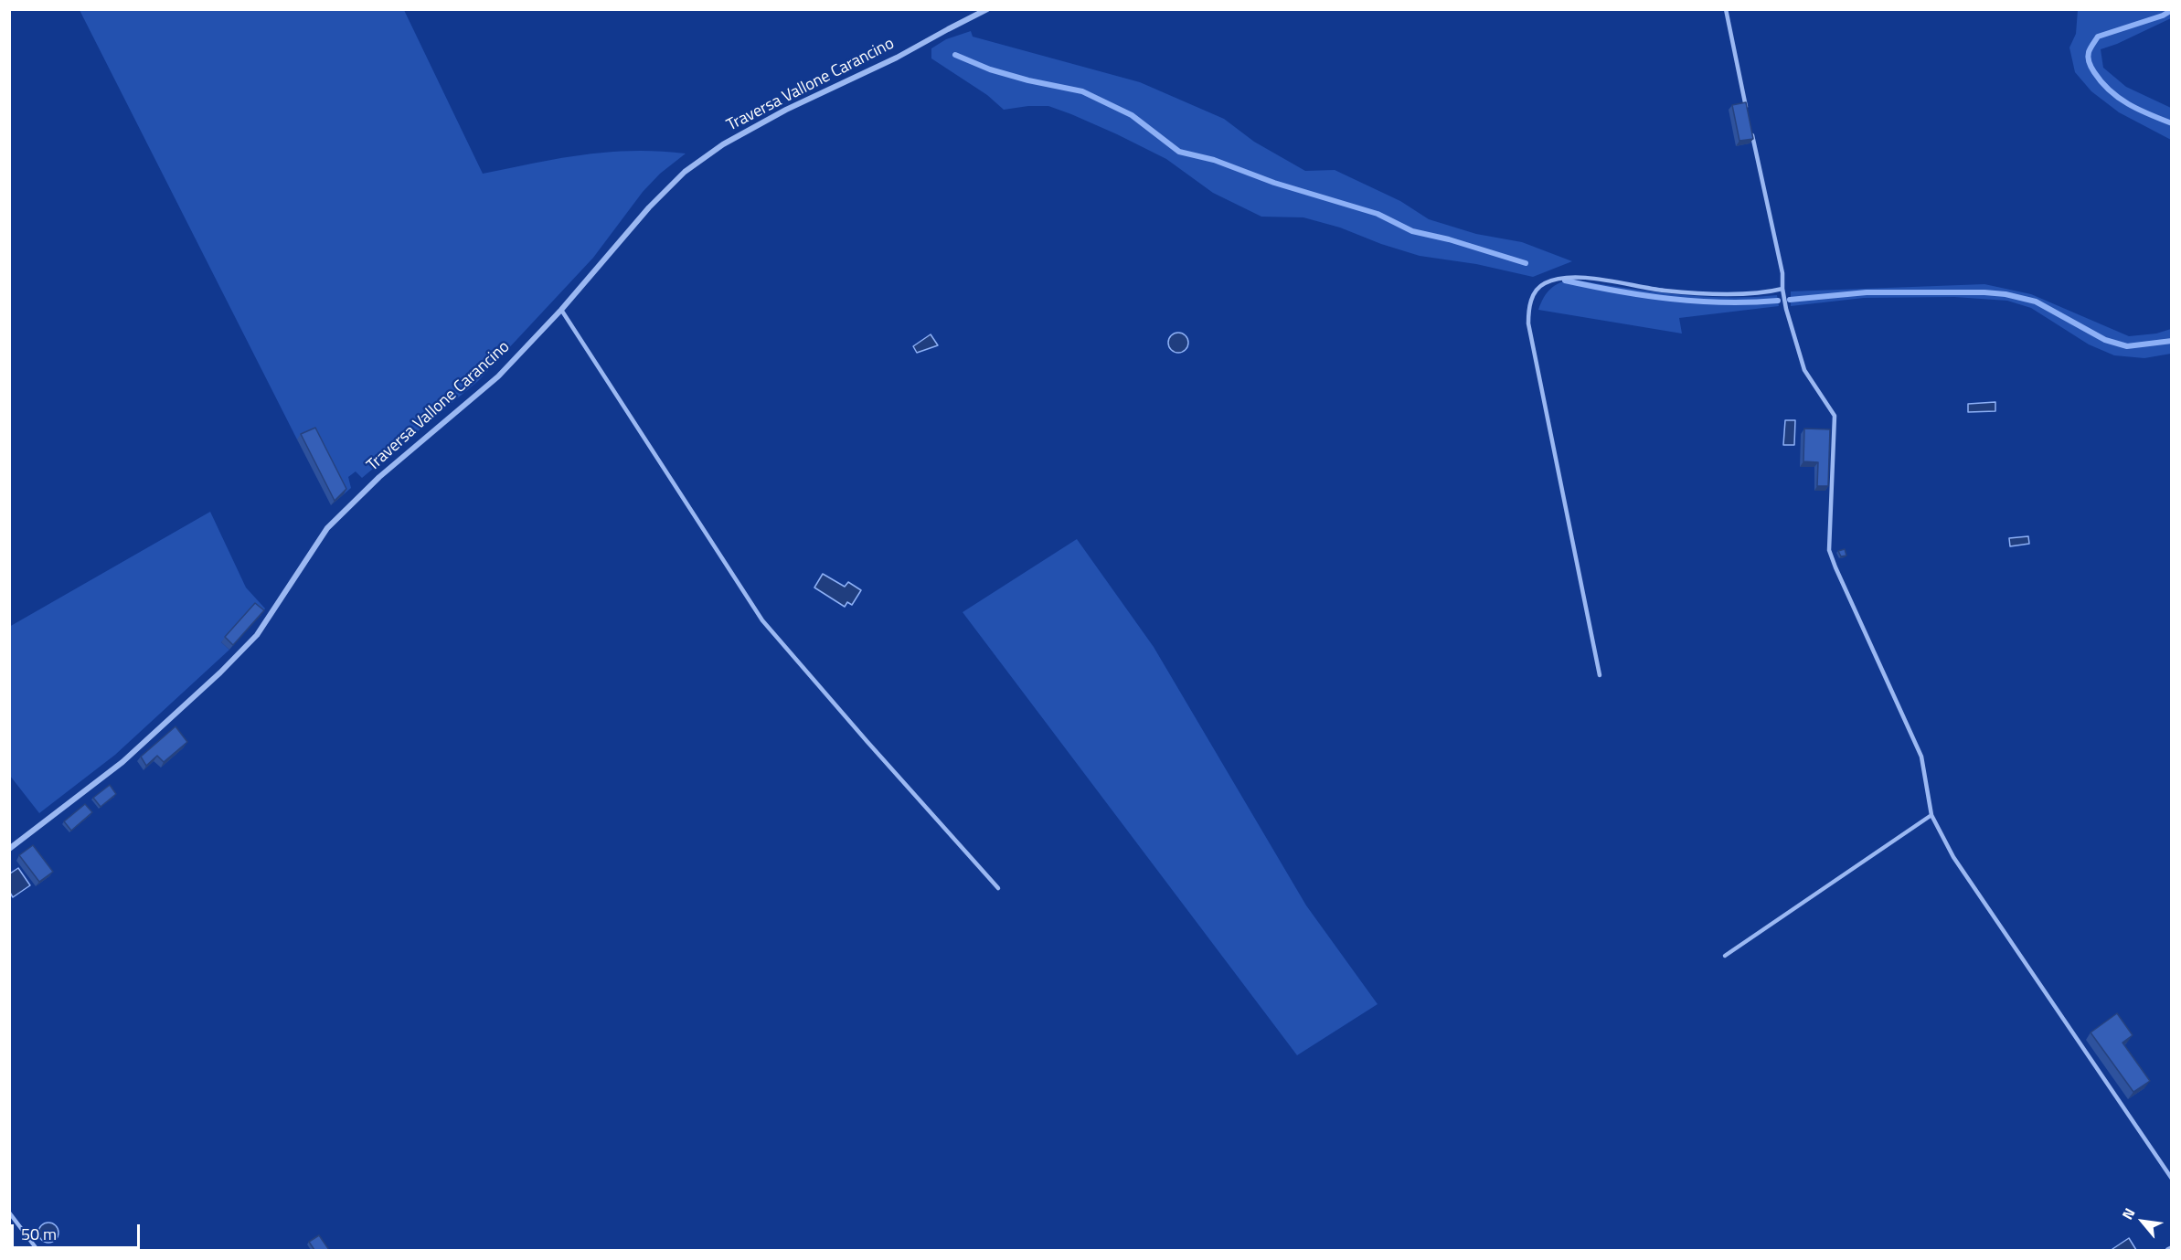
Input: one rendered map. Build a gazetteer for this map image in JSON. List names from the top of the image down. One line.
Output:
{"streets":{"street":["Traversa Vallone Carancino"]},"scale_bar":"50 m","north":"top left"}
